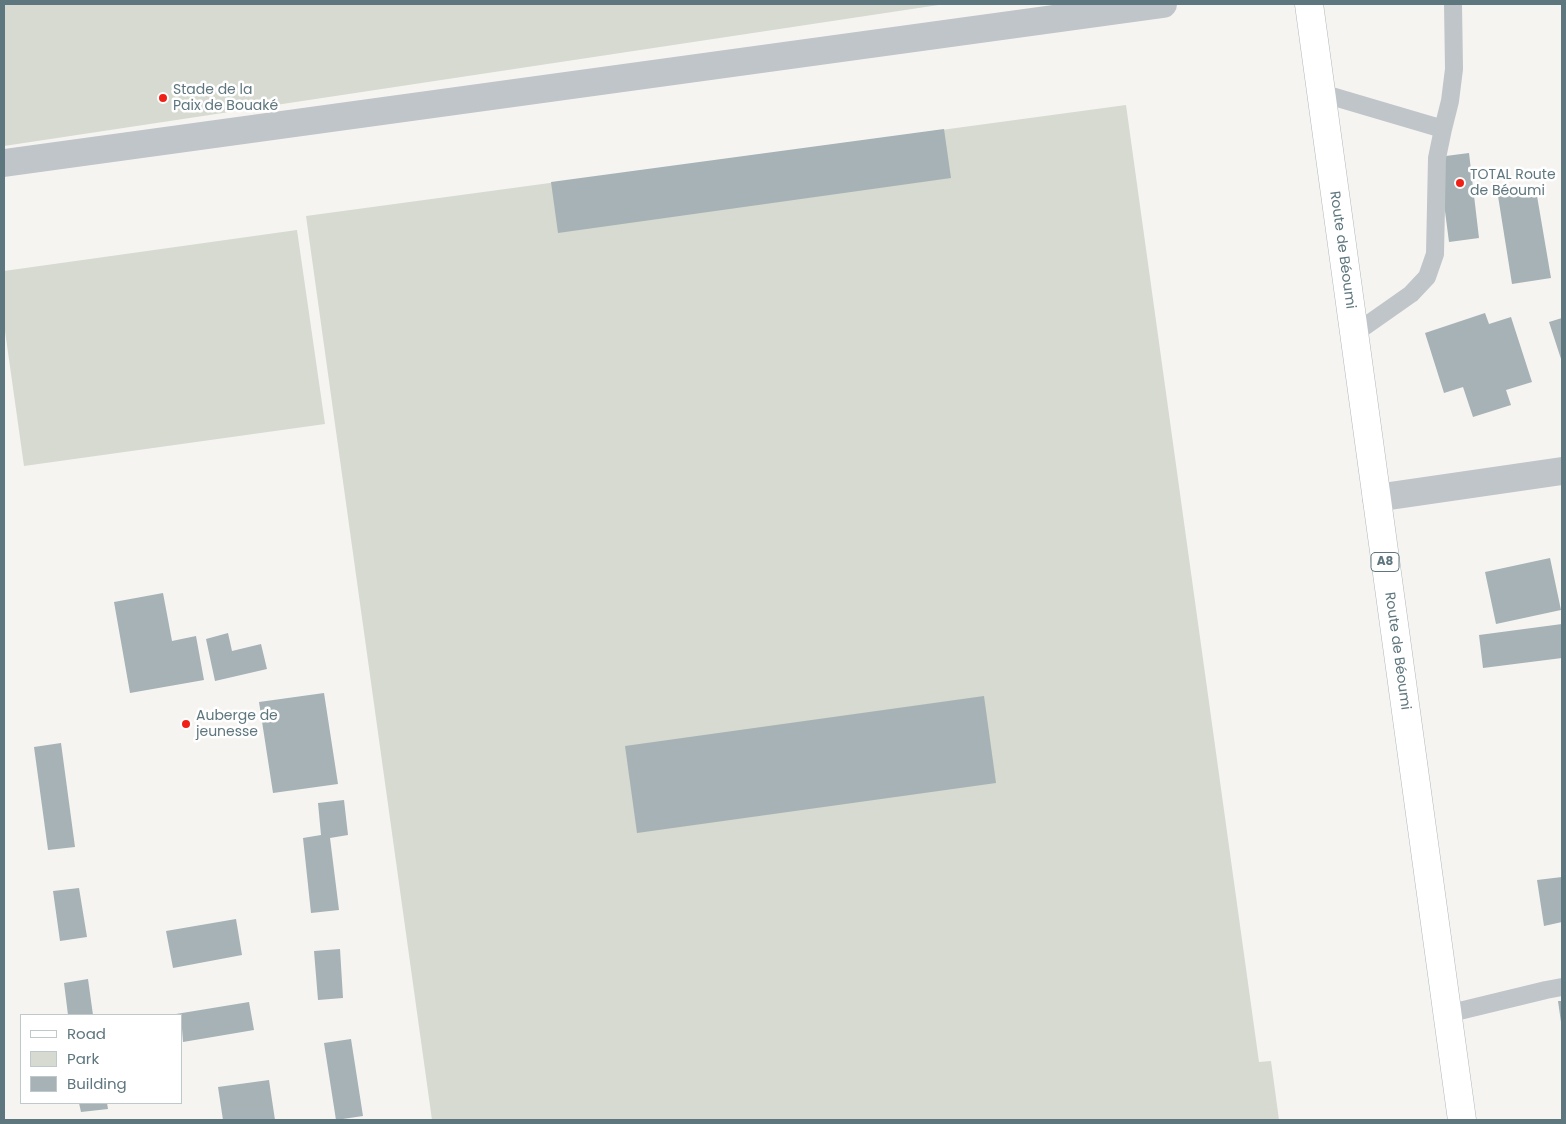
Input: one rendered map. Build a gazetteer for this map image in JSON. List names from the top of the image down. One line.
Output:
{"streets":{"main road":["Route de Béoumi","A8"]},"places":["Stade de la Paix de Bouaké","TOTAL Route de Béoumi","Auberge de jeunesse"],"legend":["Road","Park","Building"]}
